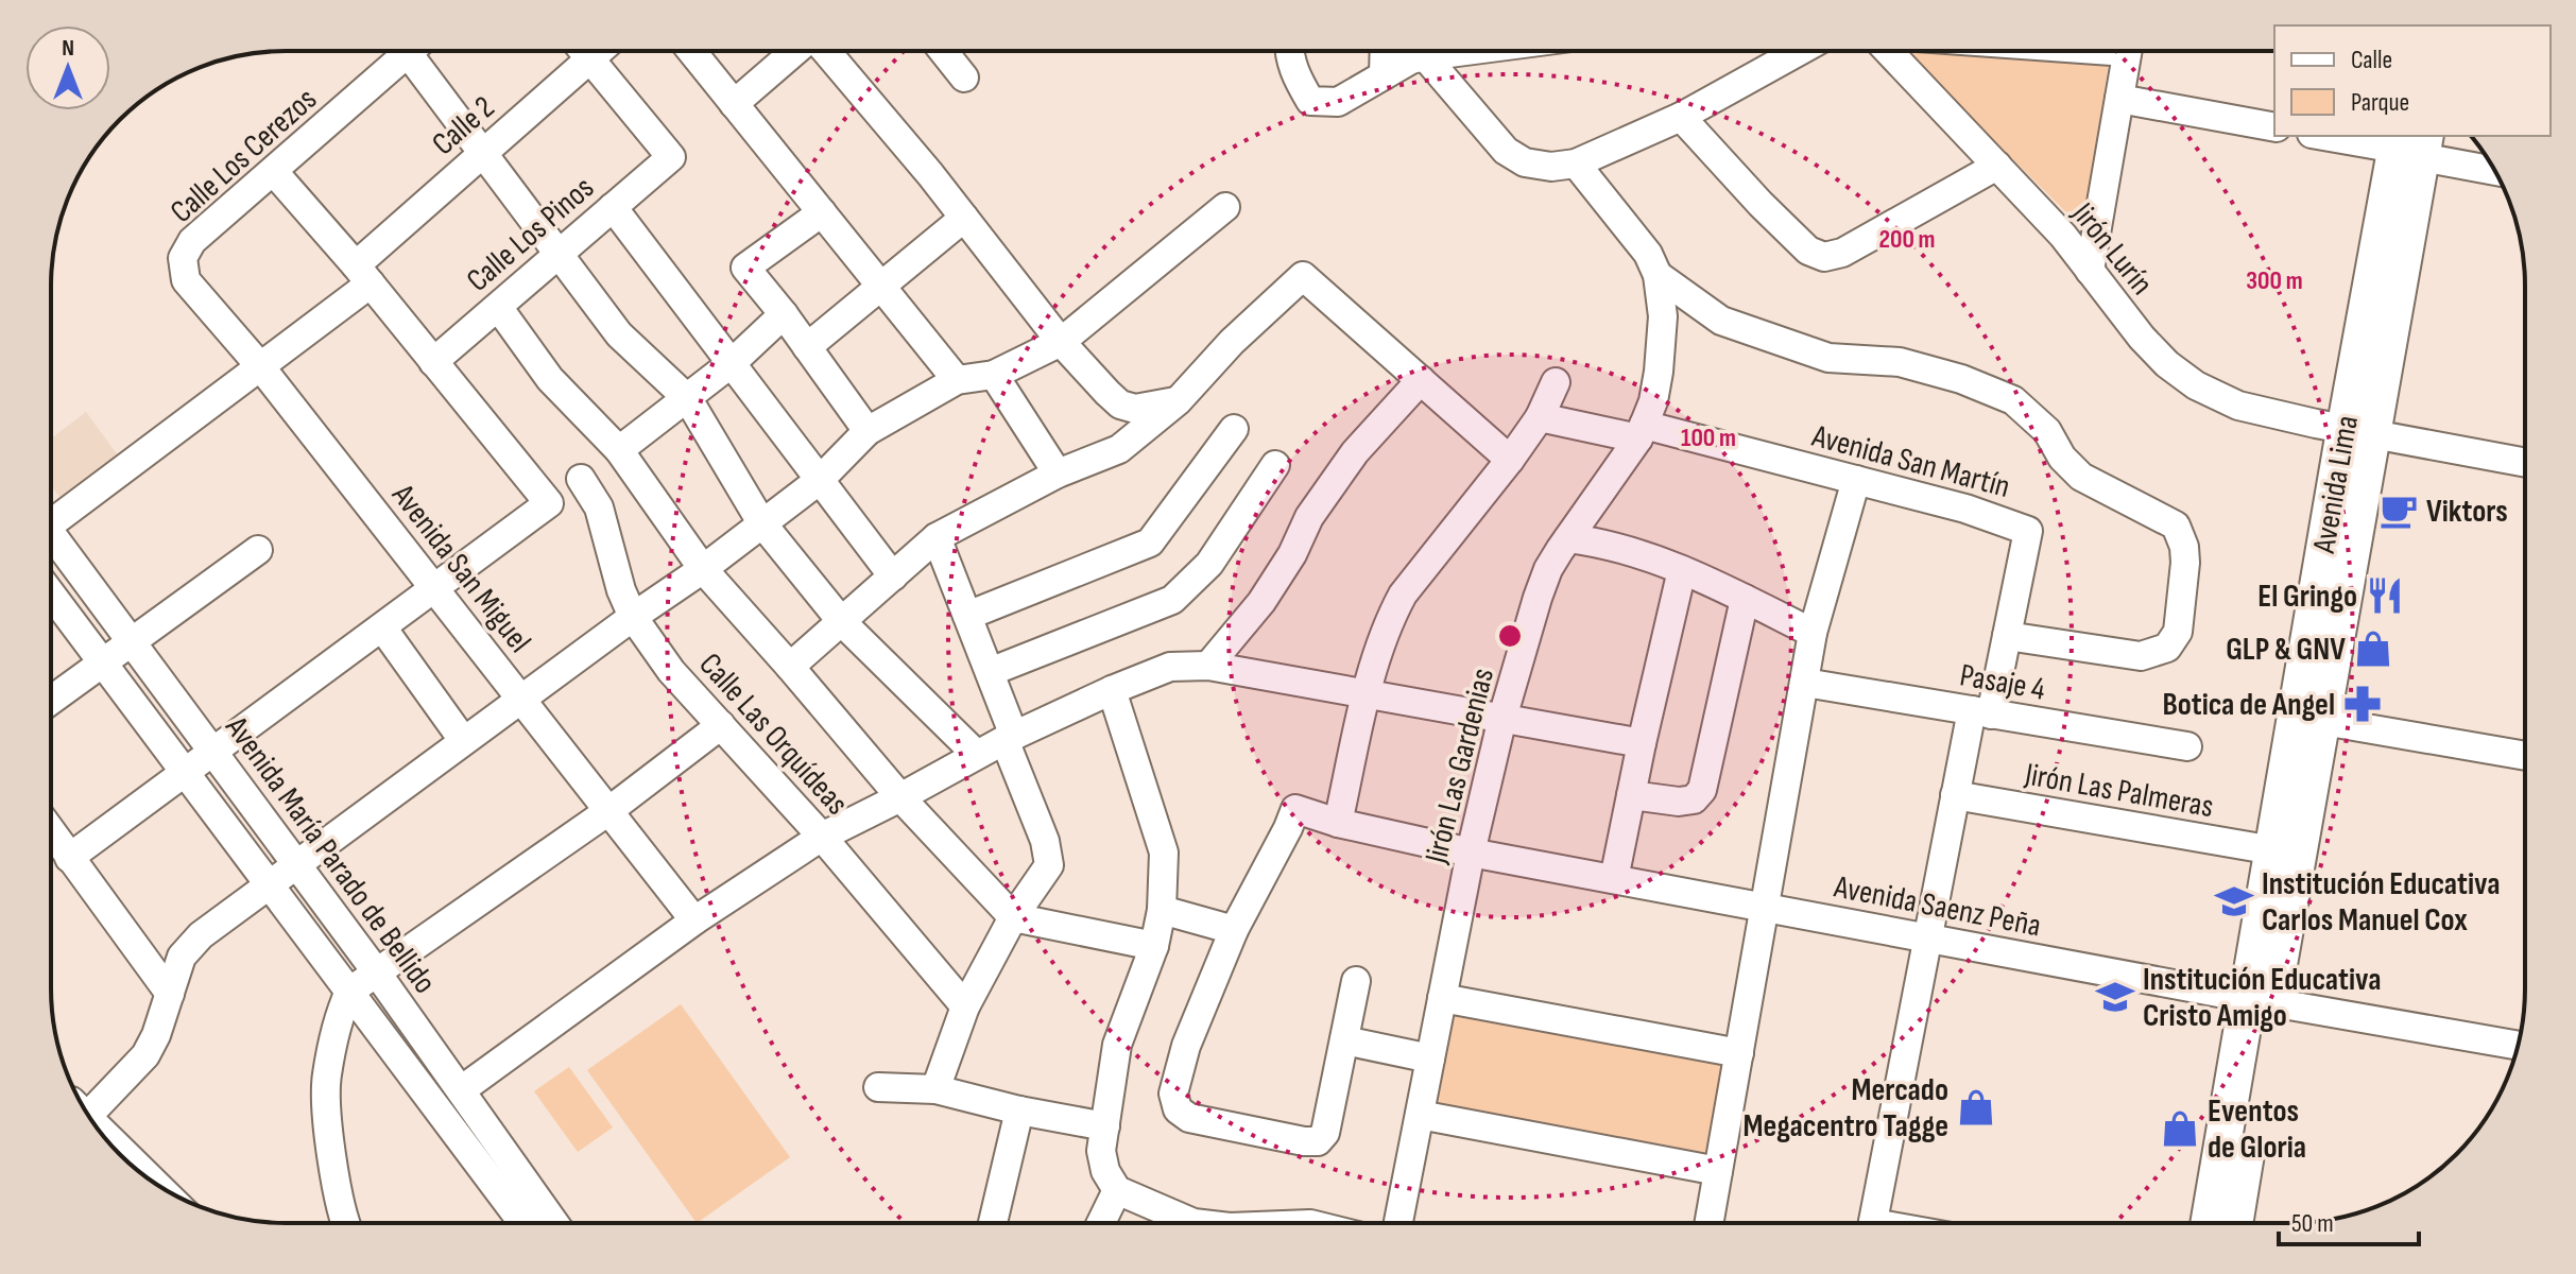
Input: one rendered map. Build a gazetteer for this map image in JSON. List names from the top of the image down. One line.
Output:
{"streets":{"main road":["Avenida Lima"],"street":["Calle 2","Calle Los Cerezos","Calle Los Pinos","Jirón Lurín","Avenida San Martín","Avenida San Miguel","Pasaje 4","Calle Las Orquídeas","Jirón Las Gardenias","Jirón Las Palmeras","Avenida María Parado de Bellido","Avenida Saenz Peña"]},"crossings":[["Calle 2","Calle Los Pinos"],["Calle 2","Avenida San Miguel"],["Calle Los Cerezos","Avenida San Miguel"],["Jirón Lurín","Avenida Lima"],["Avenida San Martín","Pasaje 4"],["Avenida San Martín","Jirón Las Gardenias"],["Avenida San Martín","Jirón Las Palmeras"],["Avenida San Martín","Avenida Saenz Peña"],["Avenida Lima","Jirón Las Palmeras"],["Avenida Lima","Avenida Saenz Peña"],["Jirón Las Gardenias","Avenida Saenz Peña"]],"places":{"cafe":["Viktors"],"restaurant":["El Gringo"],"shop":["GLP & GNV","Mercado Megacentro Tagge","Eventos de Gloria"],"pharmacy":["Botica de Angel"],"school or university":["Institución Educativa Carlos Manuel Cox","Institución Educativa Cristo Amigo"]},"legend":["Calle","Parque"],"scale_bar":"50 m","north":"top","rings":["200 m","300 m","100 m"]}
